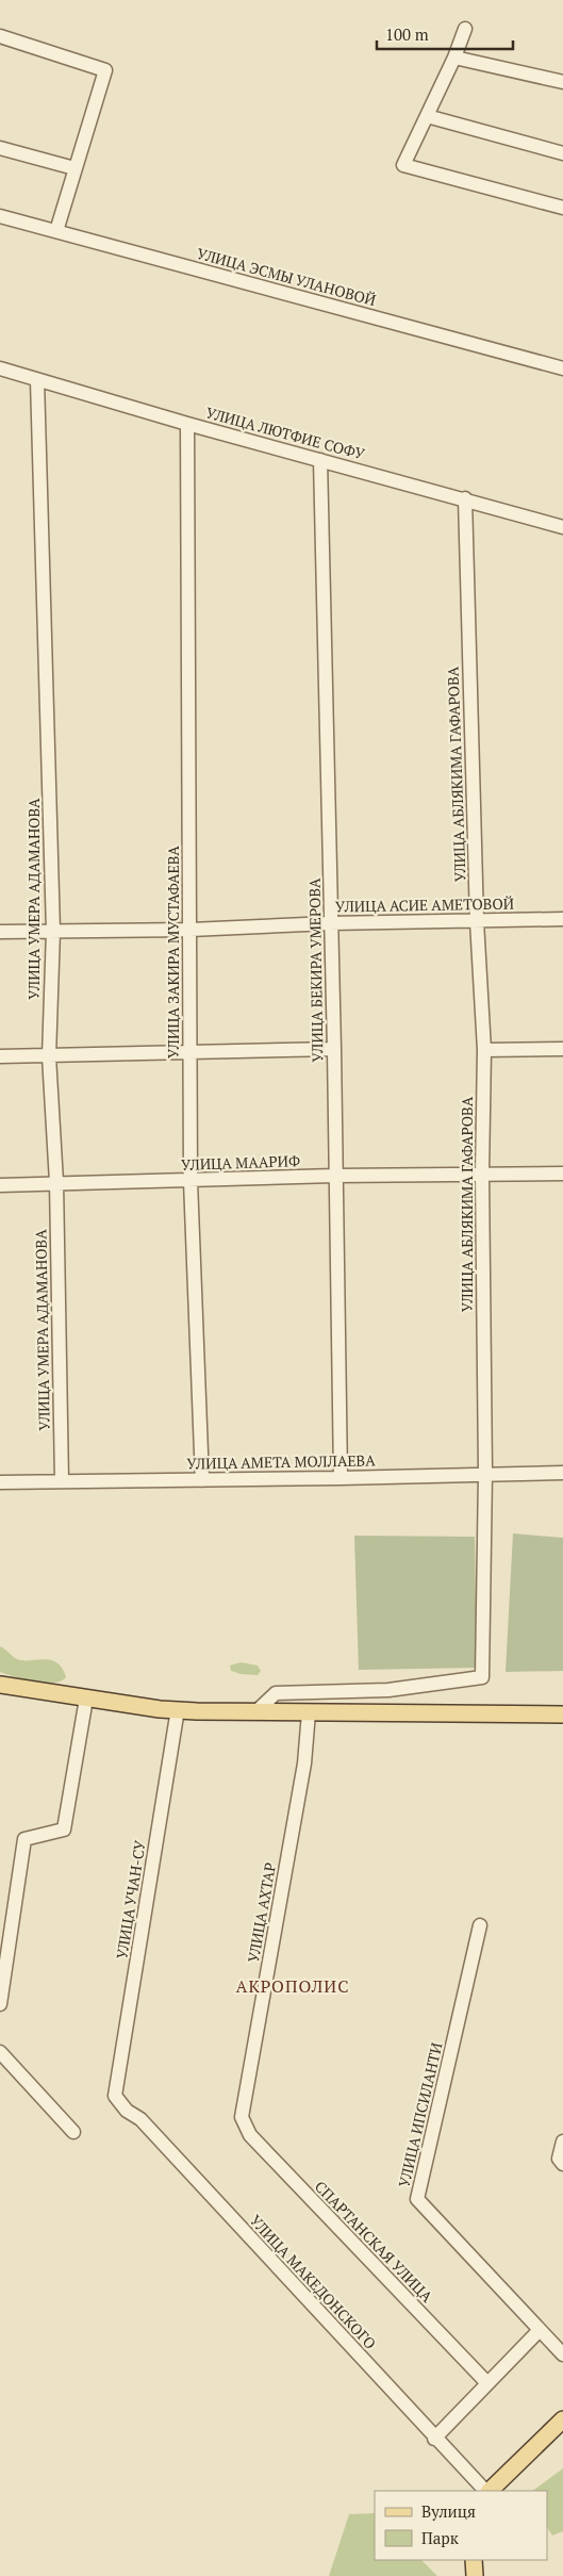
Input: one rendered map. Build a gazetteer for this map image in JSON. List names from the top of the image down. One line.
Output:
{"streets":{"street":["УЛИЦА ЭСМЫ УЛАНОВОЙ","УЛИЦА ЛЮТФИЕ СОФУ","УЛИЦА АБЛЯКИМА ГАФАРОВА","УЛИЦА УМЕРА АДАМАНОВА","УЛИЦА АСИЕ АМЕТОВОЙ","УЛИЦА ЗАКИРА МУСТАФАЕВА","УЛИЦА БЕКИРА УМЕРОВА","УЛИЦА МААРИФ","УЛИЦА АМЕТА МОЛЛАЕВА","УЛИЦА УЧАН-СУ","УЛИЦА АХТАР","УЛИЦА ИПСИЛАНТИ","СПАРТАНСКАЯ УЛИЦА","УЛИЦА МАКЕДОНСКОГО"]},"crossings":[["УЛИЦА ЛЮТФИЕ СОФУ","УЛИЦА АБЛЯКИМА ГАФАРОВА"],["УЛИЦА ЛЮТФИЕ СОФУ","УЛИЦА УМЕРА АДАМАНОВА"],["УЛИЦА ЛЮТФИЕ СОФУ","УЛИЦА ЗАКИРА МУСТАФАЕВА"],["УЛИЦА ЛЮТФИЕ СОФУ","УЛИЦА БЕКИРА УМЕРОВА"],["УЛИЦА АБЛЯКИМА ГАФАРОВА","УЛИЦА АСИЕ АМЕТОВОЙ"],["УЛИЦА АБЛЯКИМА ГАФАРОВА","УЛИЦА МААРИФ"],["УЛИЦА АБЛЯКИМА ГАФАРОВА","УЛИЦА АМЕТА МОЛЛАЕВА"],["УЛИЦА УМЕРА АДАМАНОВА","УЛИЦА АСИЕ АМЕТОВОЙ"],["УЛИЦА УМЕРА АДАМАНОВА","УЛИЦА МААРИФ"],["УЛИЦА УМЕРА АДАМАНОВА","УЛИЦА АМЕТА МОЛЛАЕВА"],["УЛИЦА АСИЕ АМЕТОВОЙ","УЛИЦА ЗАКИРА МУСТАФАЕВА"],["УЛИЦА АСИЕ АМЕТОВОЙ","УЛИЦА БЕКИРА УМЕРОВА"],["УЛИЦА ЗАКИРА МУСТАФАЕВА","УЛИЦА МААРИФ"],["УЛИЦА ЗАКИРА МУСТАФАЕВА","УЛИЦА АМЕТА МОЛЛАЕВА"],["УЛИЦА БЕКИРА УМЕРОВА","УЛИЦА МААРИФ"],["УЛИЦА БЕКИРА УМЕРОВА","УЛИЦА АМЕТА МОЛЛАЕВА"],["УЛИЦА УЧАН-СУ","УЛИЦА МАКЕДОНСКОГО"],["УЛИЦА АХТАР","СПАРТАНСКАЯ УЛИЦА"]],"districts":["АКРОПОЛИС"],"legend":["Вулиця","Парк"],"scale_bar":"100 m"}
